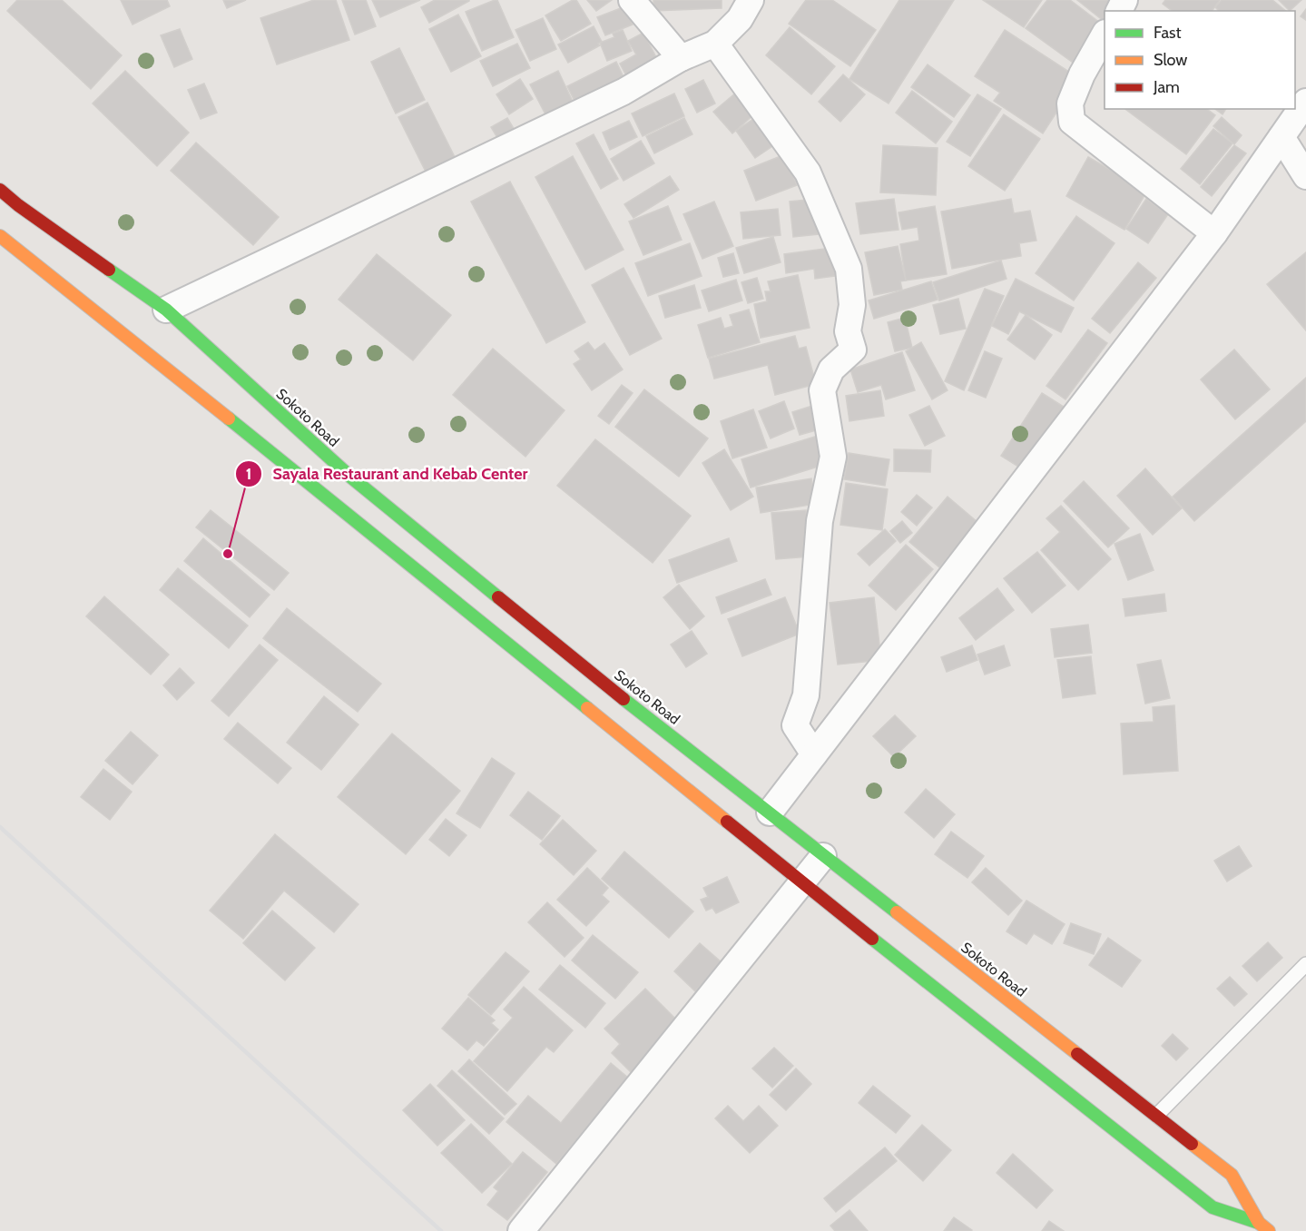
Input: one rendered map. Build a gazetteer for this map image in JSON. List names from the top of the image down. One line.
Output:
{"streets":{"main road":["Sokoto Road"]},"places":["Sayala Restaurant and Kebab Center"],"legend":["Fast","Slow","Jam"]}
